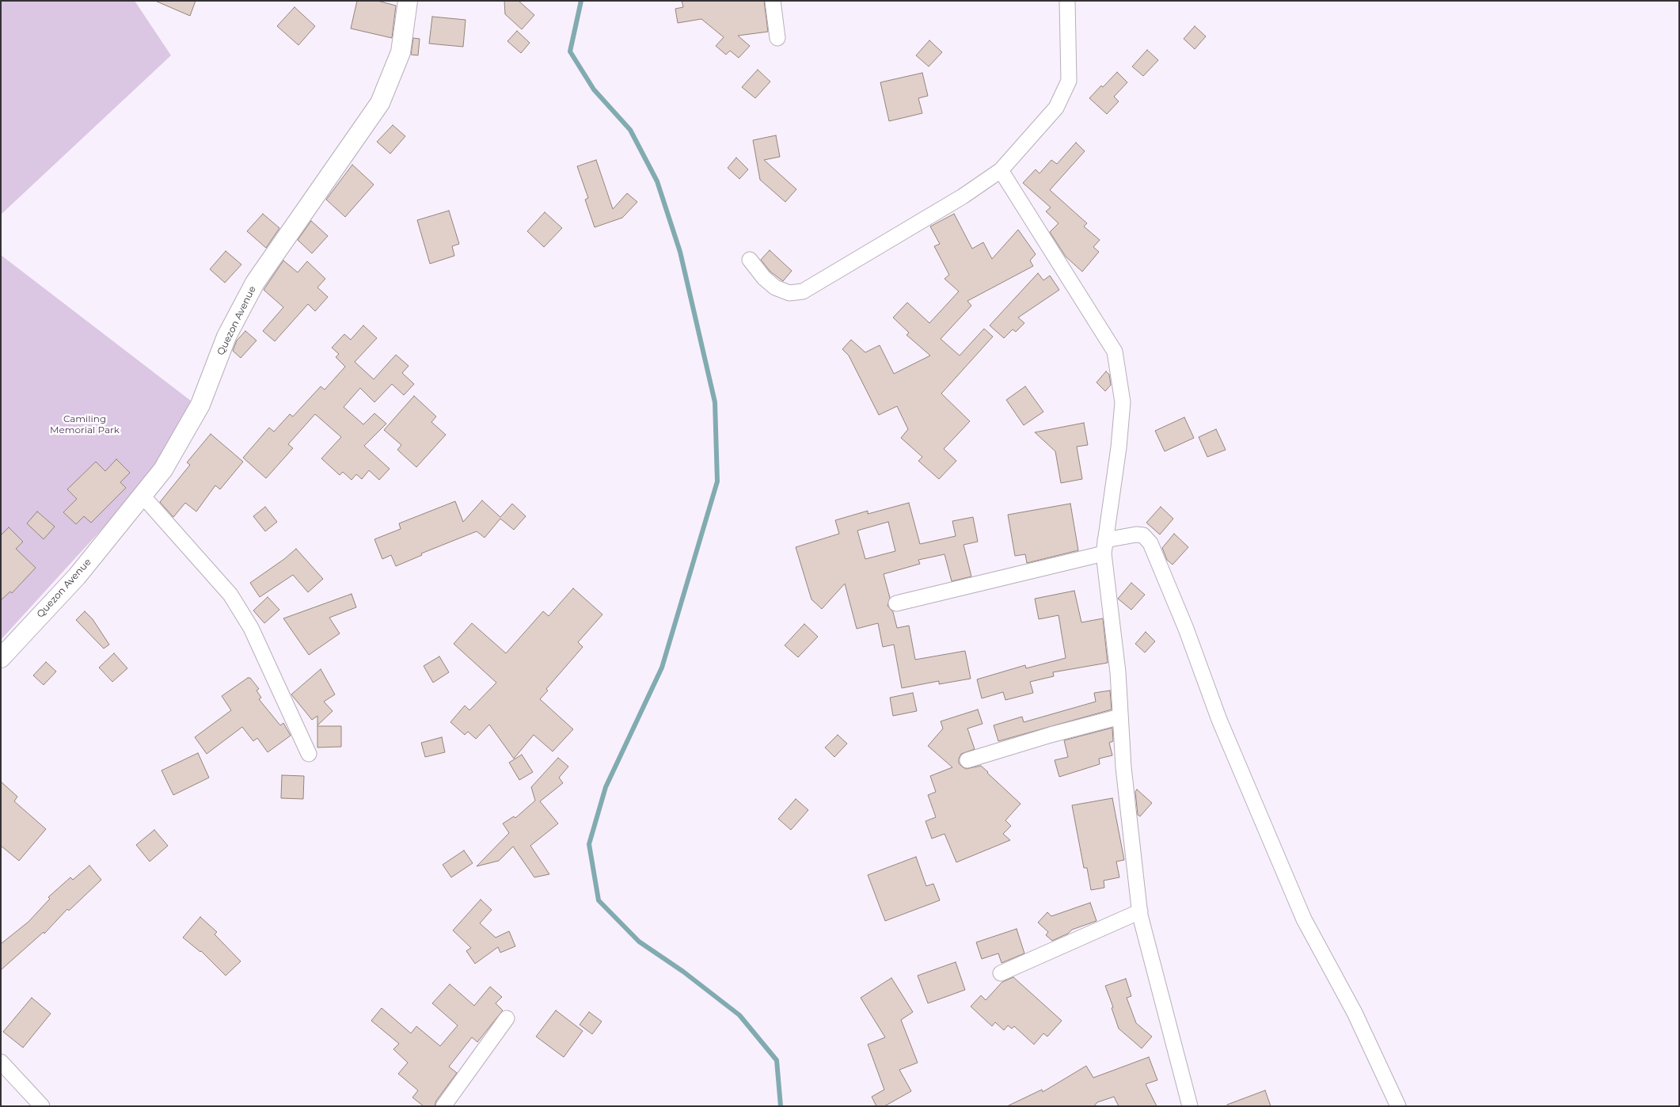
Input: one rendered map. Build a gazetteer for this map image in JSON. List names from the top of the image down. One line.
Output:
{"streets":{"street":["Quezon Avenue"]},"parks":["Camiling Memorial Park"]}
